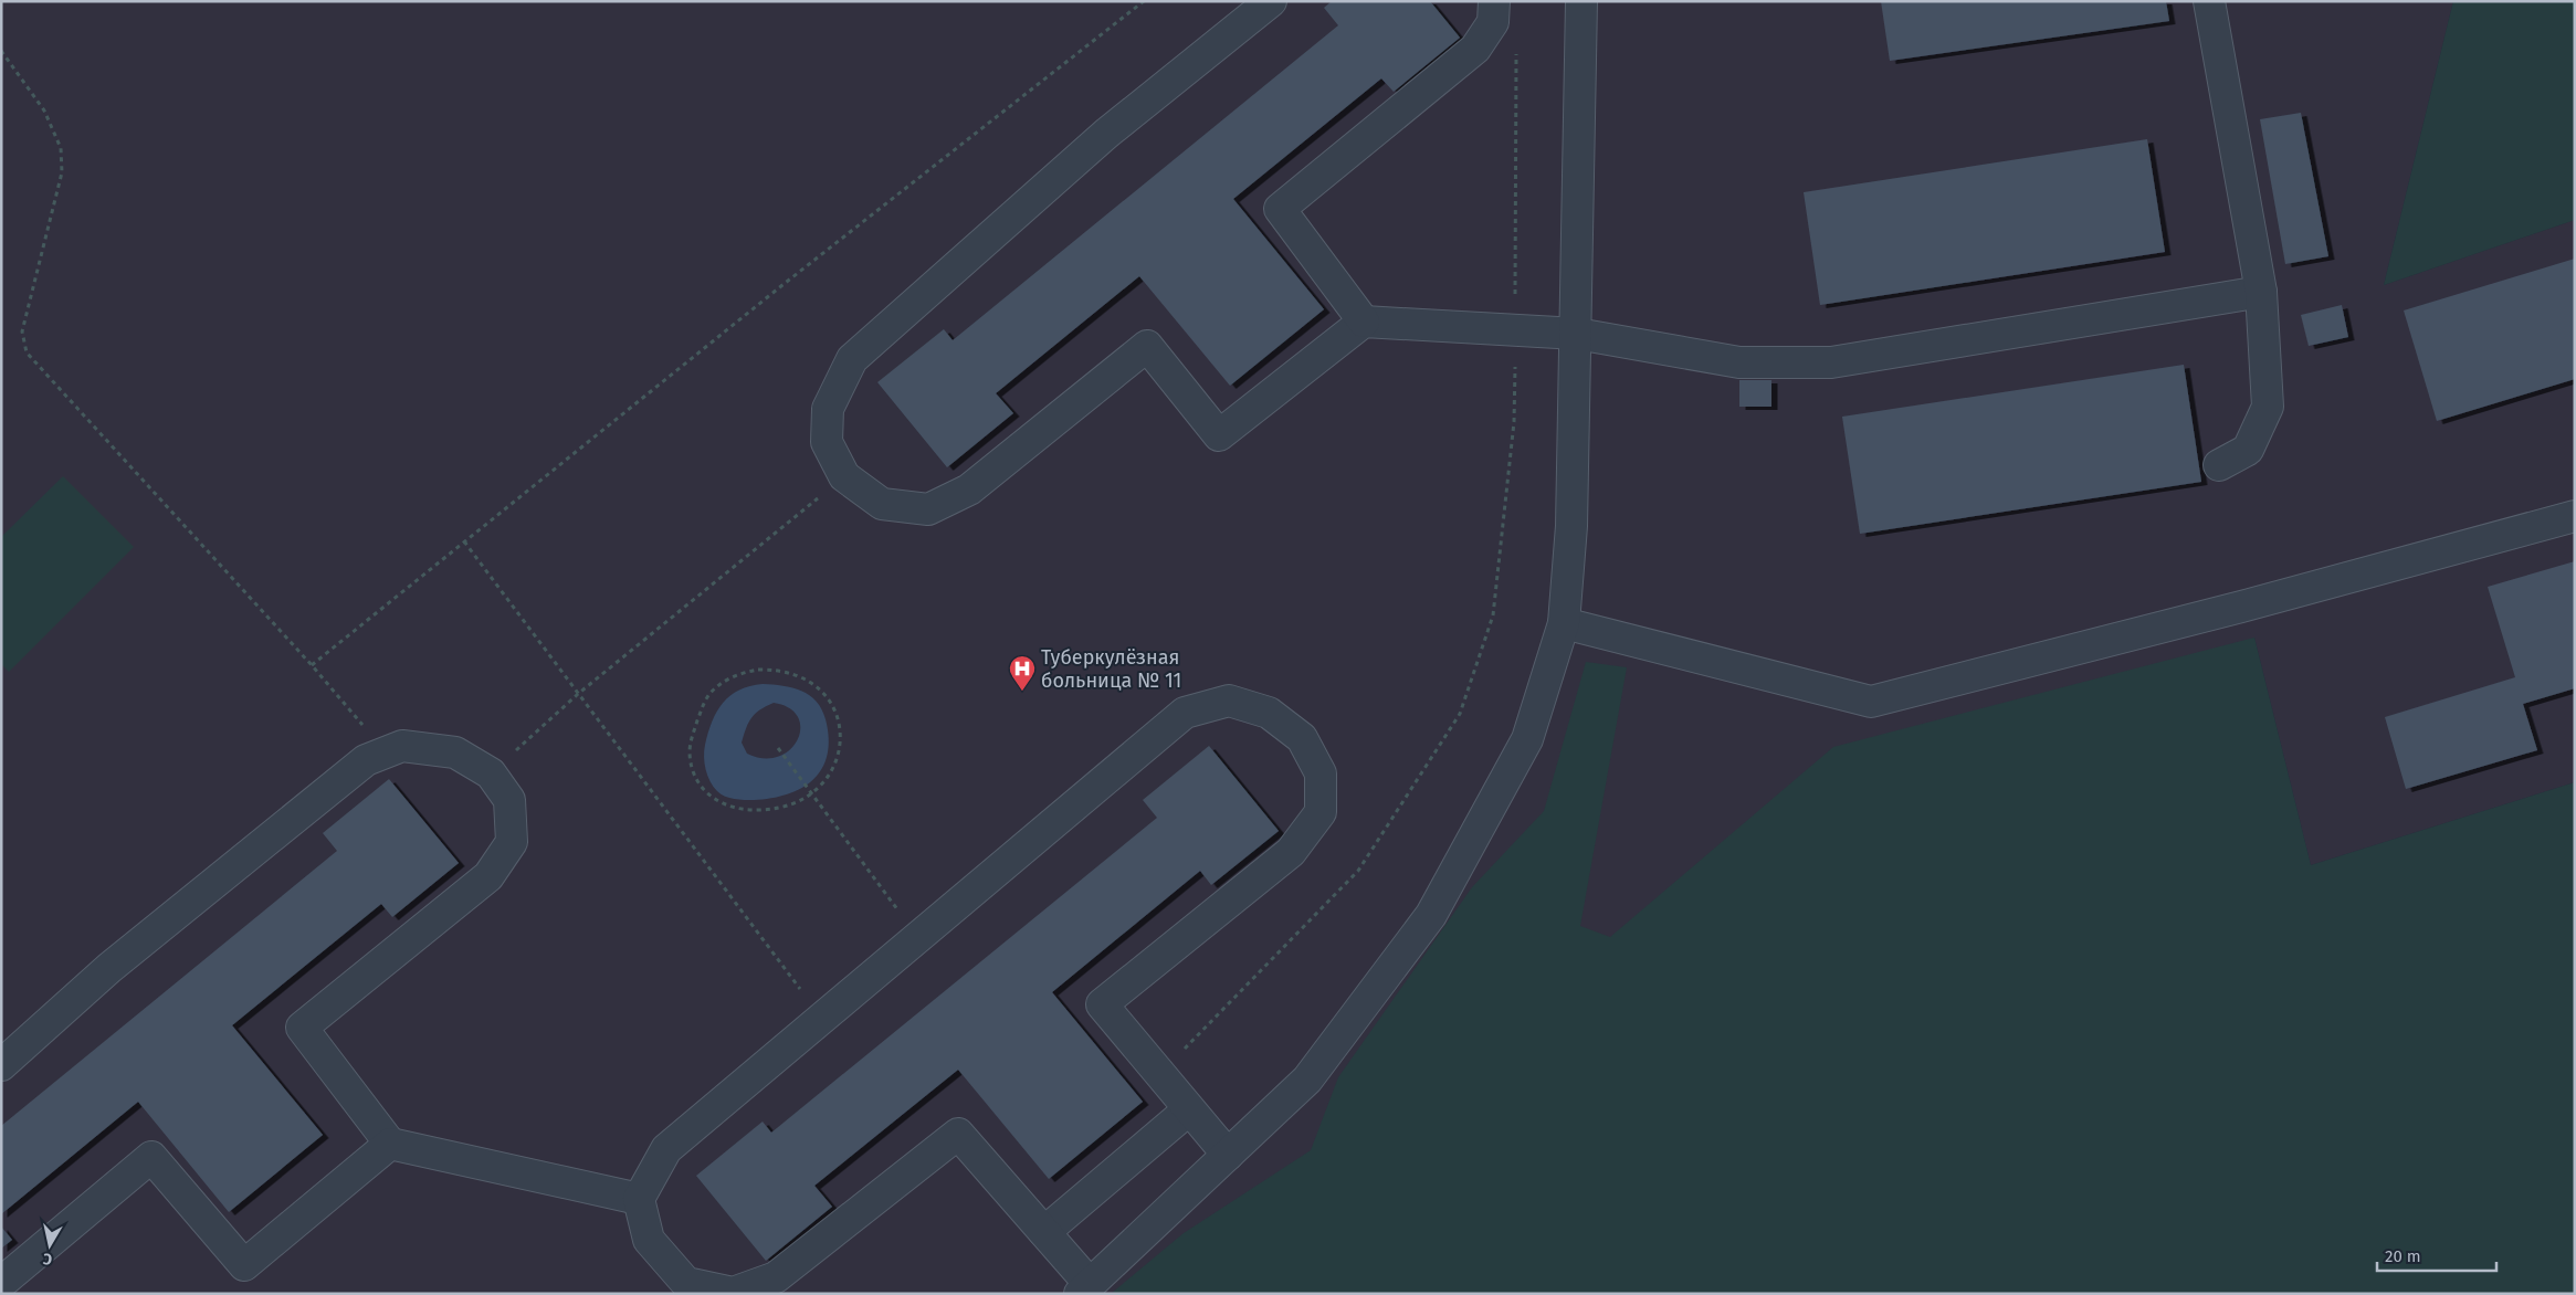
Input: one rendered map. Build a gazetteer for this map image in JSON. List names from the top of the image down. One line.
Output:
{"places":{"hospital":["Туберкулёзная больница № 11"]},"scale_bar":"20 m","north":"bottom"}
